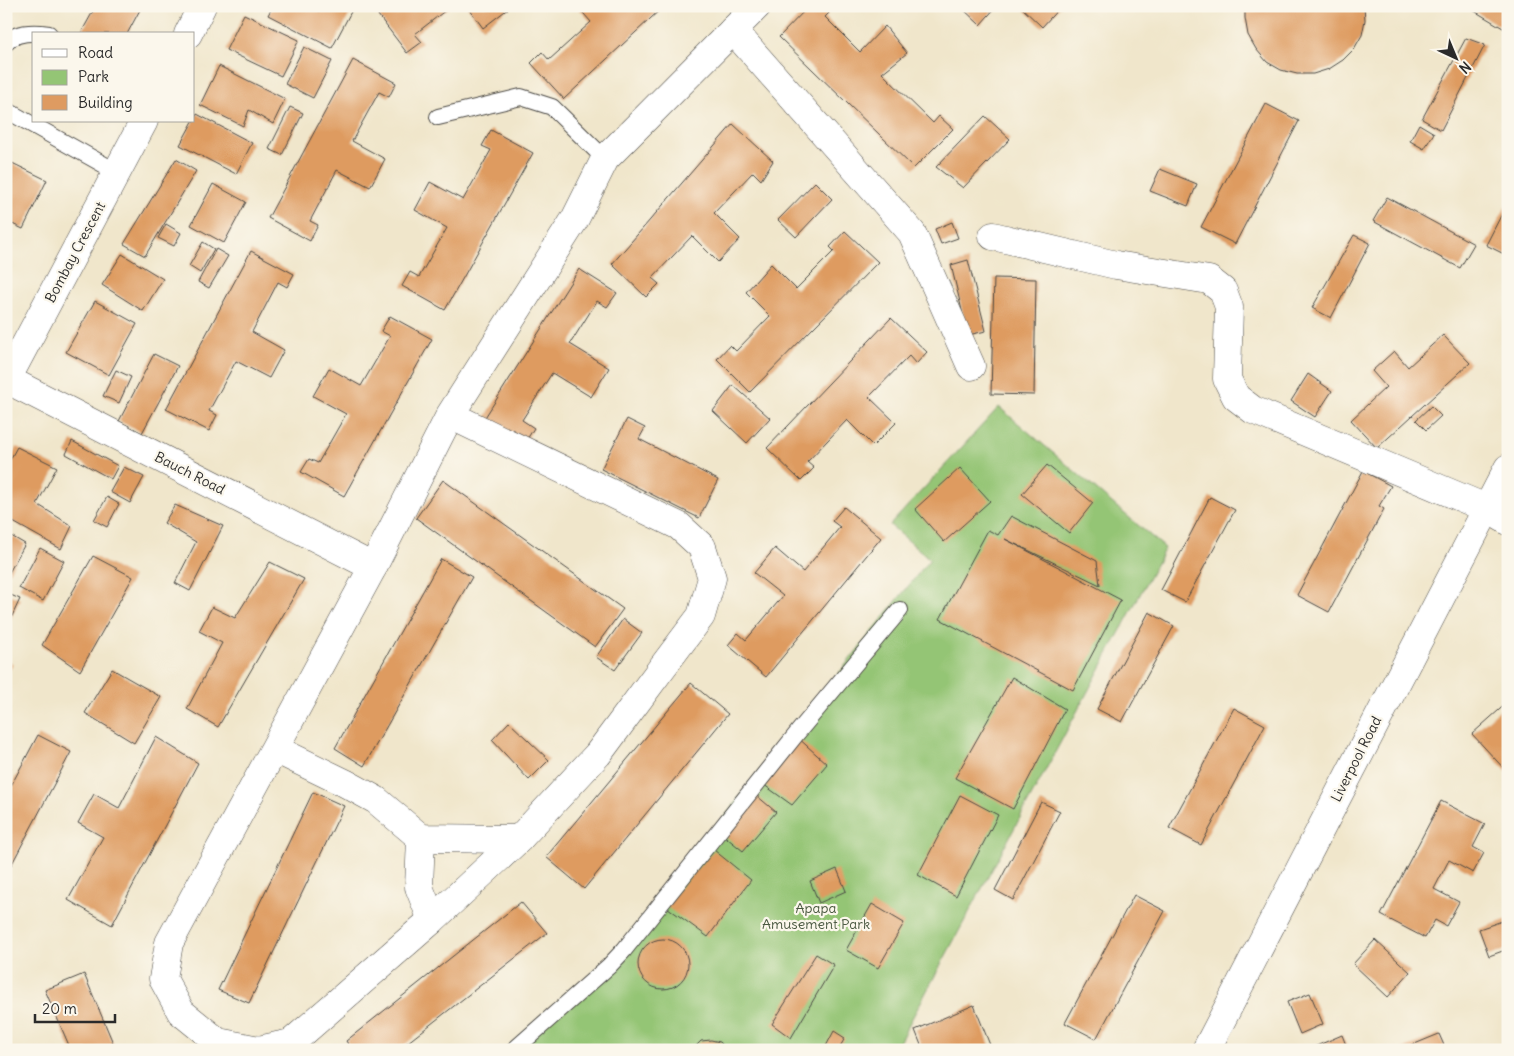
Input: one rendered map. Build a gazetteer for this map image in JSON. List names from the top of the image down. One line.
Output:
{"streets":{"street":["Bombay Crescent","Bauch Road","Liverpool Road"]},"crossings":[["Bombay Crescent","Bauch Road"]],"parks":["Apapa Amusement Park"],"legend":["Road","Park","Building"],"scale_bar":"20 m","north":"bottom right"}
